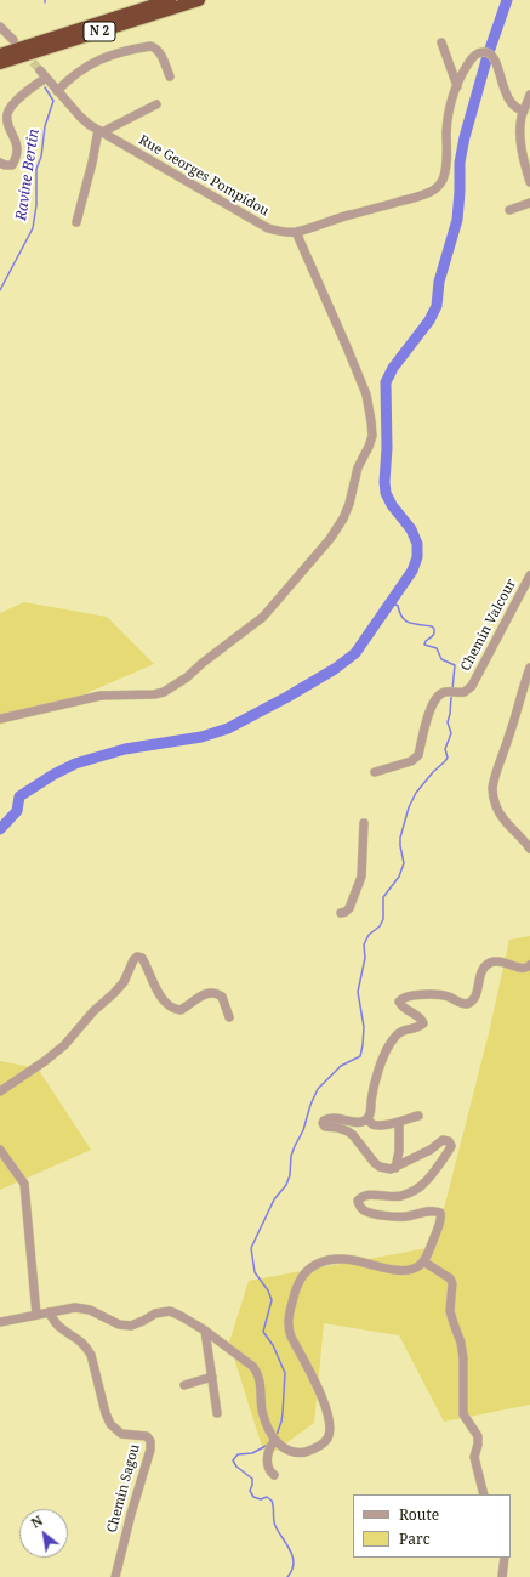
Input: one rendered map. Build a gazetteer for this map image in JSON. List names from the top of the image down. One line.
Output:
{"streets":{"highway":["N 2"],"street":["Rue Georges Pompidou","Chemin Valcour","Chemin Sagou"]},"water":["Ravine Bertin"],"legend":["Route","Parc"],"north":"top left"}
